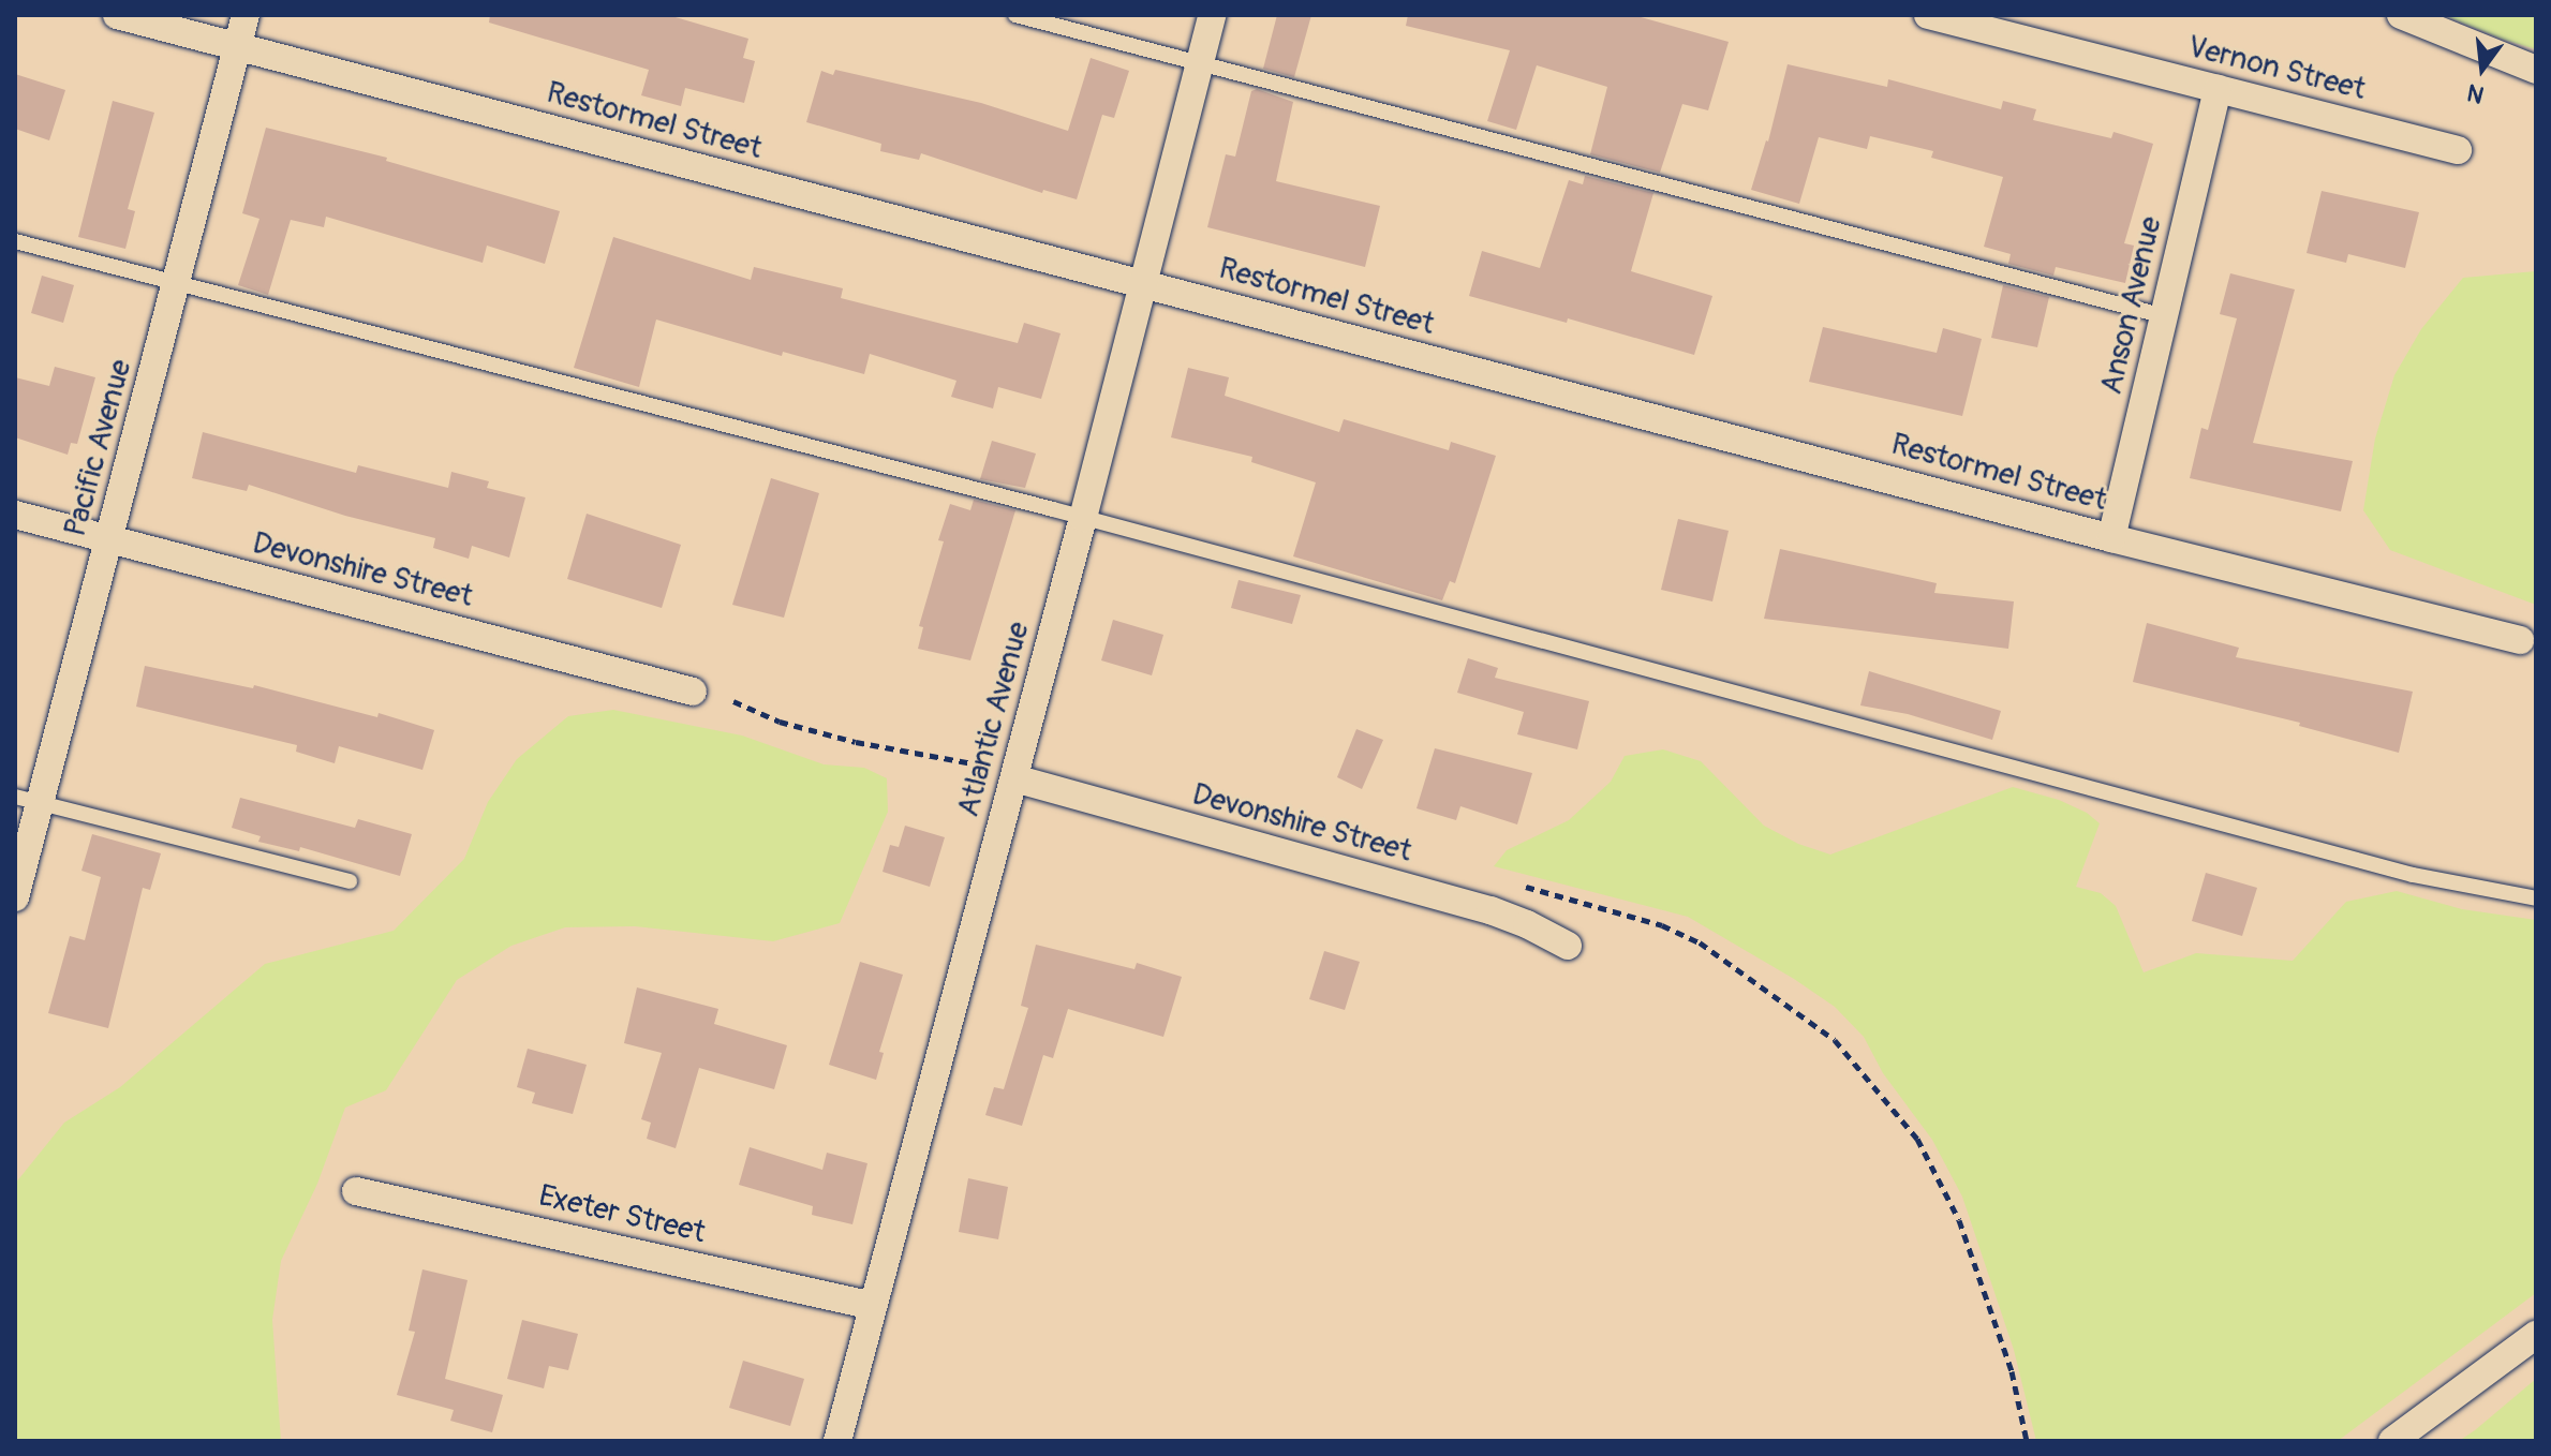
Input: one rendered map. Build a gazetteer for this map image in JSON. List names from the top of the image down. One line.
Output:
{"streets":{"street":["Vernon Street","Restormel Street","Anson Avenue","Pacific Avenue","Devonshire Street","Atlantic Avenue","Exeter Street"]},"crossings":[["Vernon Street","Anson Avenue"],["Restormel Street","Anson Avenue"],["Restormel Street","Pacific Avenue"],["Restormel Street","Atlantic Avenue"],["Pacific Avenue","Devonshire Street"],["Devonshire Street","Atlantic Avenue"],["Atlantic Avenue","Exeter Street"]],"north":"bottom"}
